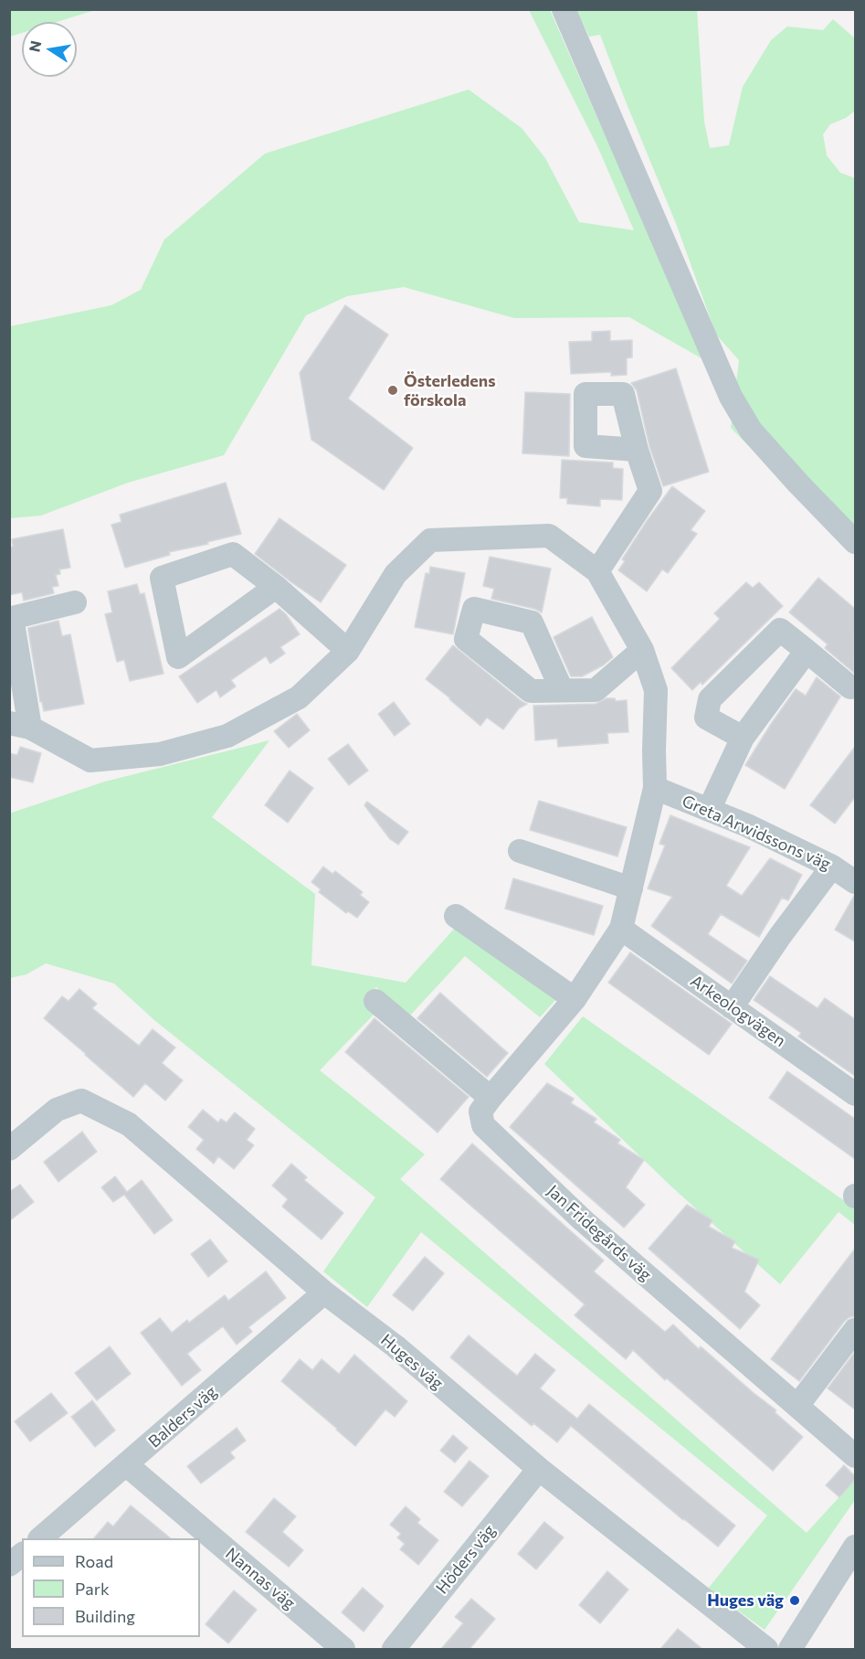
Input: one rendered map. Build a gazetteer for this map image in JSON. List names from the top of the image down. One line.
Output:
{"streets":{"street":["Greta Arwidssons väg","Arkeologvägen","Jan Fridegårds väg","Huges väg","Balders väg","Höders väg","Nannas väg"]},"crossings":[["Huges väg","Balders väg"],["Huges väg","Höders väg"],["Balders väg","Nannas väg"]],"places":["Österledens förskola","Huges väg"],"legend":["Road","Park","Building"],"north":"left"}
